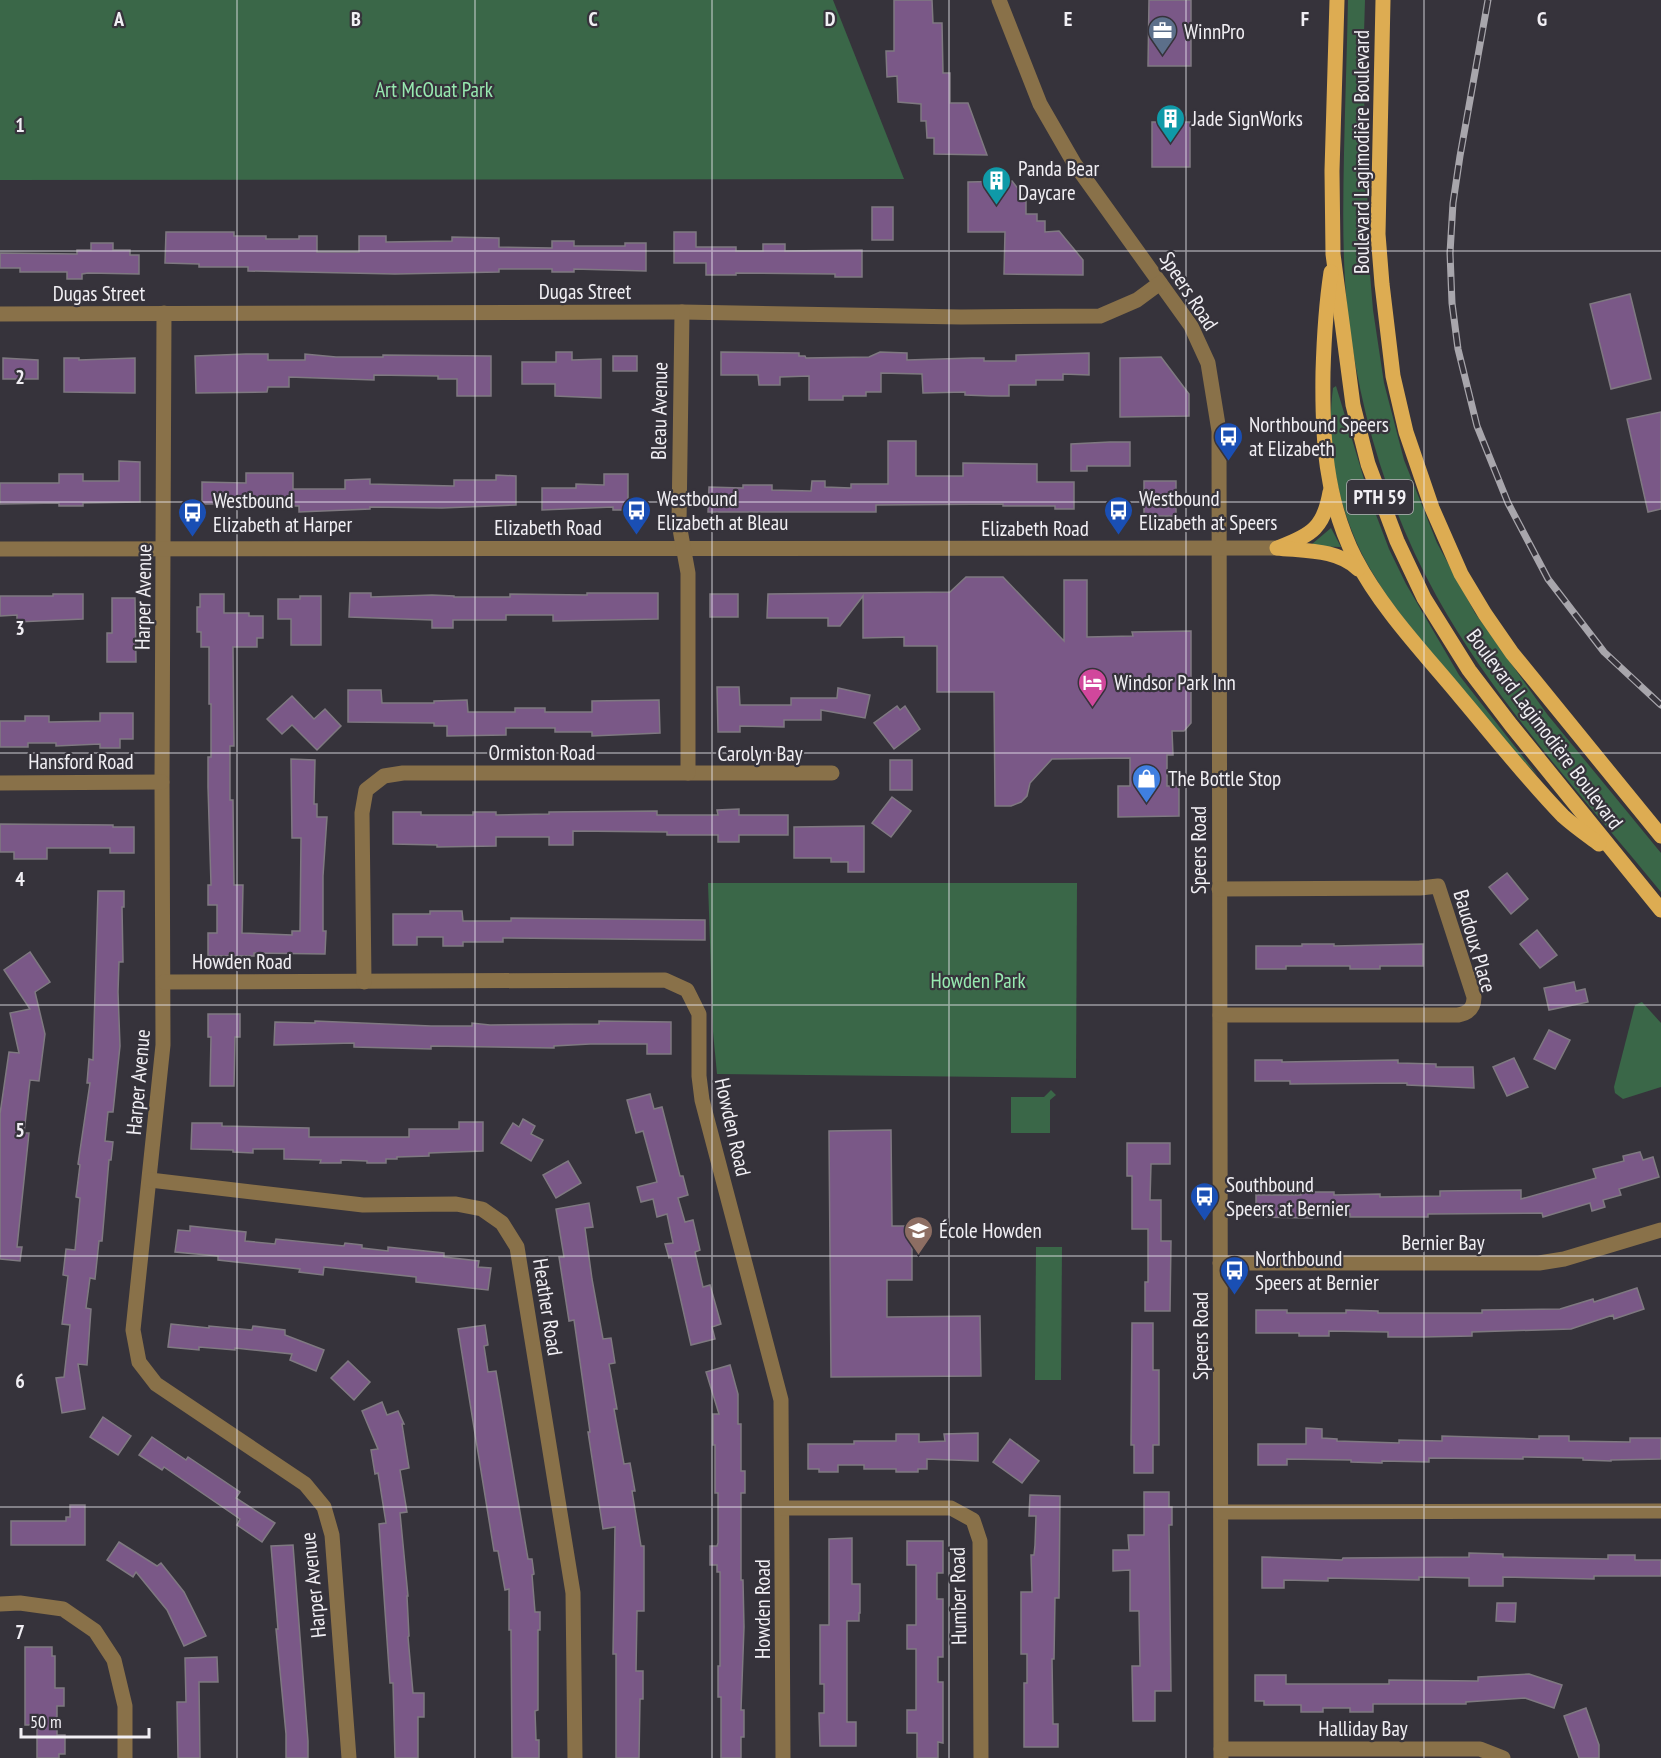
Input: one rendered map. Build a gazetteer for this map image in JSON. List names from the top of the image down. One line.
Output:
{"streets":{"main road":["Boulevard Lagimodière Boulevard","PTH 59"],"street":["Dugas Street","Speers Road","Bleau Avenue","Elizabeth Road","Harper Avenue","Ormiston Road","Carolyn Bay","Hansford Road","Baudoux Place","Howden Road","Bernier Bay","Heather Road","Humber Road","Halliday Bay"]},"crossings":[["Dugas Street","Speers Road"],["Dugas Street","Bleau Avenue"],["Dugas Street","Harper Avenue"],["Speers Road","Elizabeth Road"],["Speers Road","Baudoux Place"],["Speers Road","Bernier Bay"],["Speers Road","Halliday Bay"],["Bleau Avenue","Elizabeth Road"],["Elizabeth Road","Harper Avenue"],["Harper Avenue","Hansford Road"],["Harper Avenue","Howden Road"],["Harper Avenue","Heather Road"],["Ormiston Road","Carolyn Bay"],["Ormiston Road","Howden Road"],["Howden Road","Humber Road"]],"parks":["Art McOuat Park","Howden Park"],"places":{"office":["WinnPro"],"building":["Jade SignWorks","Panda Bear Daycare"],"bus stop":["Northbound Speers at Elizabeth","Westbound Elizabeth at Bleau","Westbound Elizabeth at Speers","Westbound Elizabeth at Harper","Southbound Speers at Bernier","Northbound Speers at Bernier"],"hotel":["Windsor Park Inn"],"shop":["The Bottle Stop"],"school or university":["École Howden"]},"scale_bar":"50 m","grid":{"columns":["A","B","C","D","E","F","G"],"rows":["1","2","3","4","5","6","7"]}}
